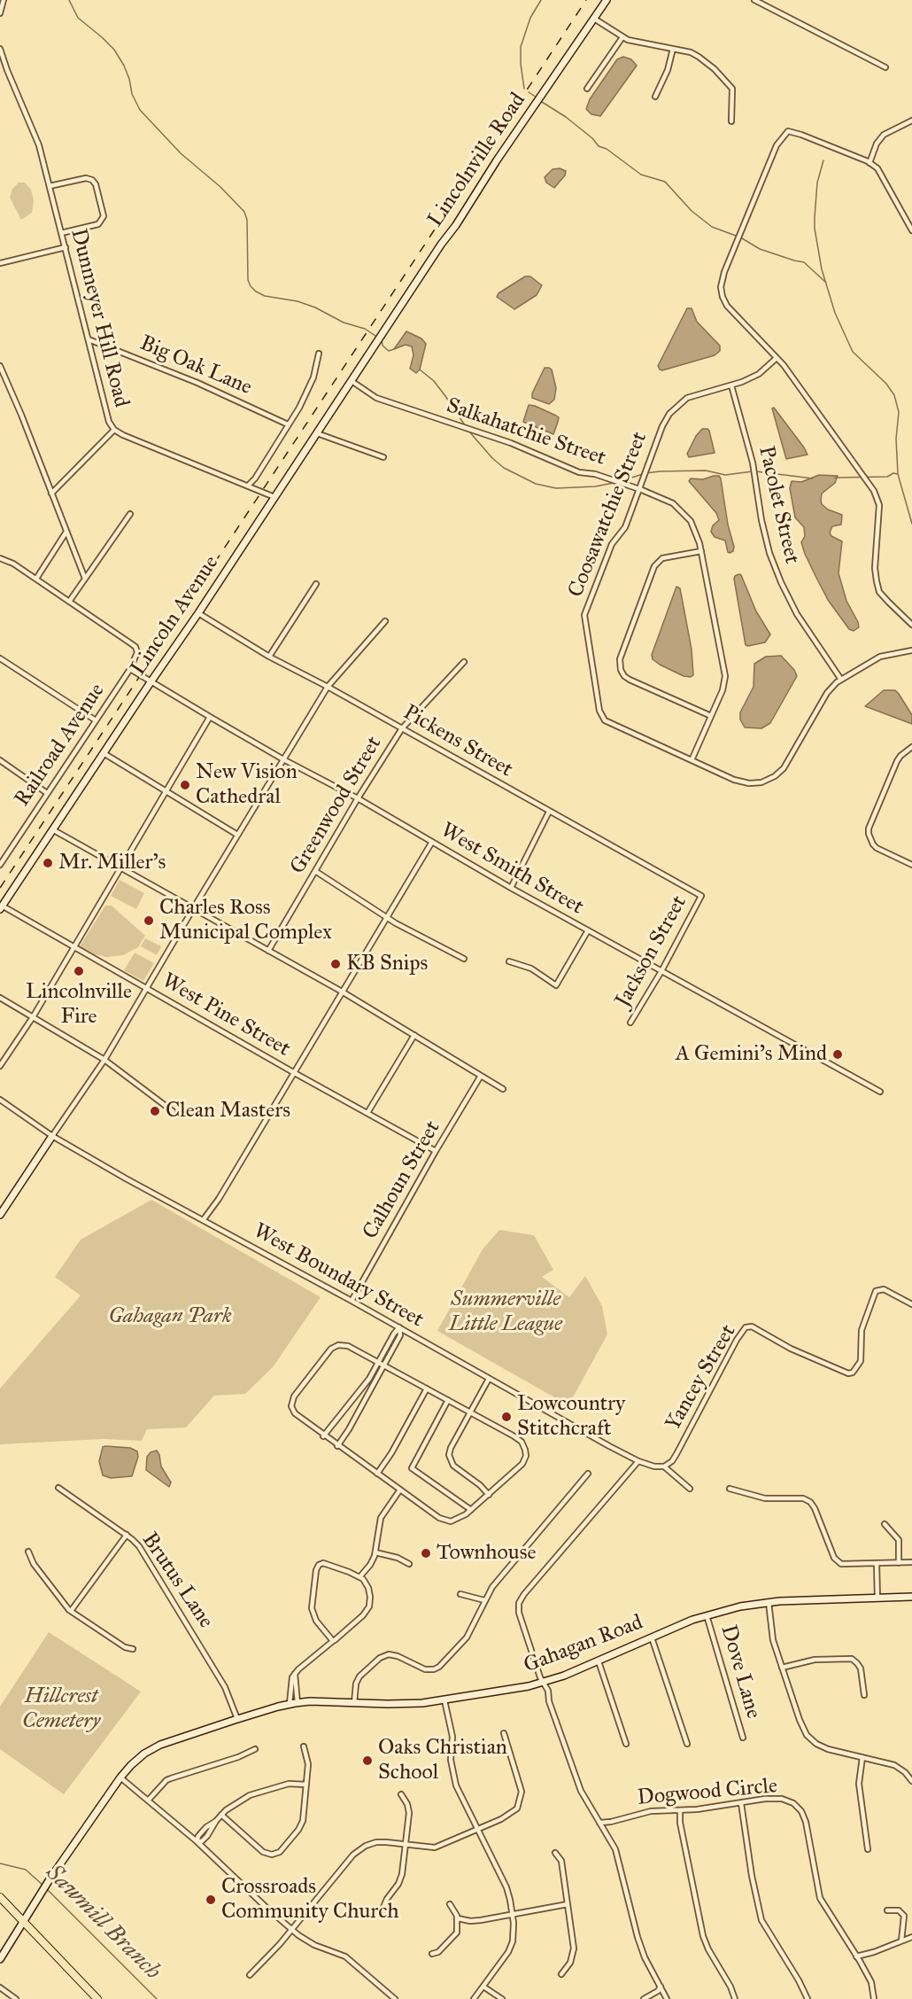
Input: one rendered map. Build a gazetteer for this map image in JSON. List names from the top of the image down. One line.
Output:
{"streets":{"street":["Lincolnville Road","Dunmeyer Hill Road","Big Oak Lane","Salkahatchie Street","Pacolet Street","Coosawatchie Street","Lincoln Avenue","Pickens Street","Railroad Avenue","Greenwood Street","West Smith Street","Jackson Street","West Pine Street","Calhoun Street","West Boundary Street","Yancey Street","Brutus Lane","Gahagan Road","Dove Lane","Dogwood Circle"]},"crossings":[["Lincolnville Road","Lincoln Avenue"],["Dunmeyer Hill Road","Big Oak Lane"],["Dunmeyer Hill Road","Lincoln Avenue"],["Salkahatchie Street","Coosawatchie Street"],["Salkahatchie Street","Lincoln Avenue"],["Pacolet Street","Coosawatchie Street"],["Lincoln Avenue","Pickens Street"],["Lincoln Avenue","West Smith Street"],["Lincoln Avenue","West Pine Street"],["Pickens Street","Greenwood Street"],["Pickens Street","Jackson Street"],["Railroad Avenue","West Smith Street"],["Greenwood Street","West Smith Street"],["West Smith Street","Jackson Street"],["West Pine Street","Calhoun Street"],["Calhoun Street","West Boundary Street"],["West Boundary Street","Yancey Street"],["Brutus Lane","Gahagan Road"],["Gahagan Road","Dove Lane"]],"water":["Sawmill Branch"],"parks":["Summerville Little League","Gahagan Park","Hillcrest Cemetery"],"places":["New Vision Cathedral","Mr. Miller's","Charles Ross Municipal Complex","KB Snips","Lincolnville Fire","A Gemini's Mind","Clean Masters","Lowcountry Stitchcraft","Townhouse","Oaks Christian School","Crossroads Community Church"]}
